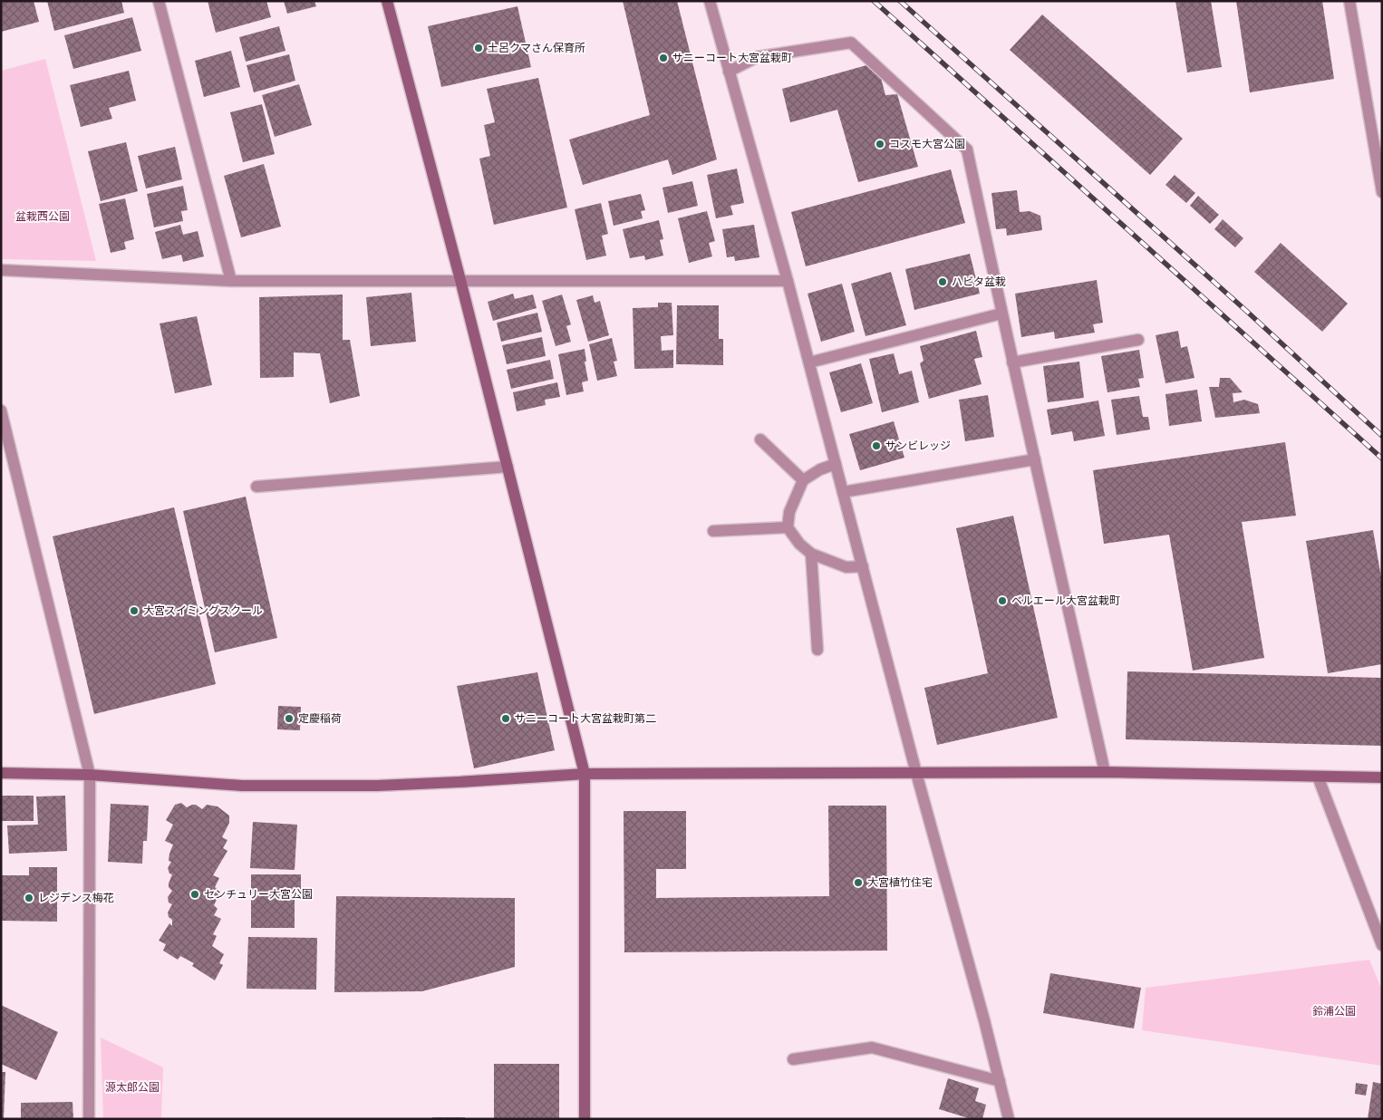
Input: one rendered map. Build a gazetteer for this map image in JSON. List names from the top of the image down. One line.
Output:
{"parks":["盆栽西公園","鈴浦公園","源太郎公園"],"places":["土呂クマさん保育所","サニーコート大宮盆栽町","コスモ大宮公園","ハビタ盆栽","サンビレッジ","ベルエール大宮盆栽町","大宮スイミングスクール","定慶稲荷","サニーコート大宮盆栽町第二","大宮植竹住宅","センチュリー大宮公園","レジデンス梅花"]}
